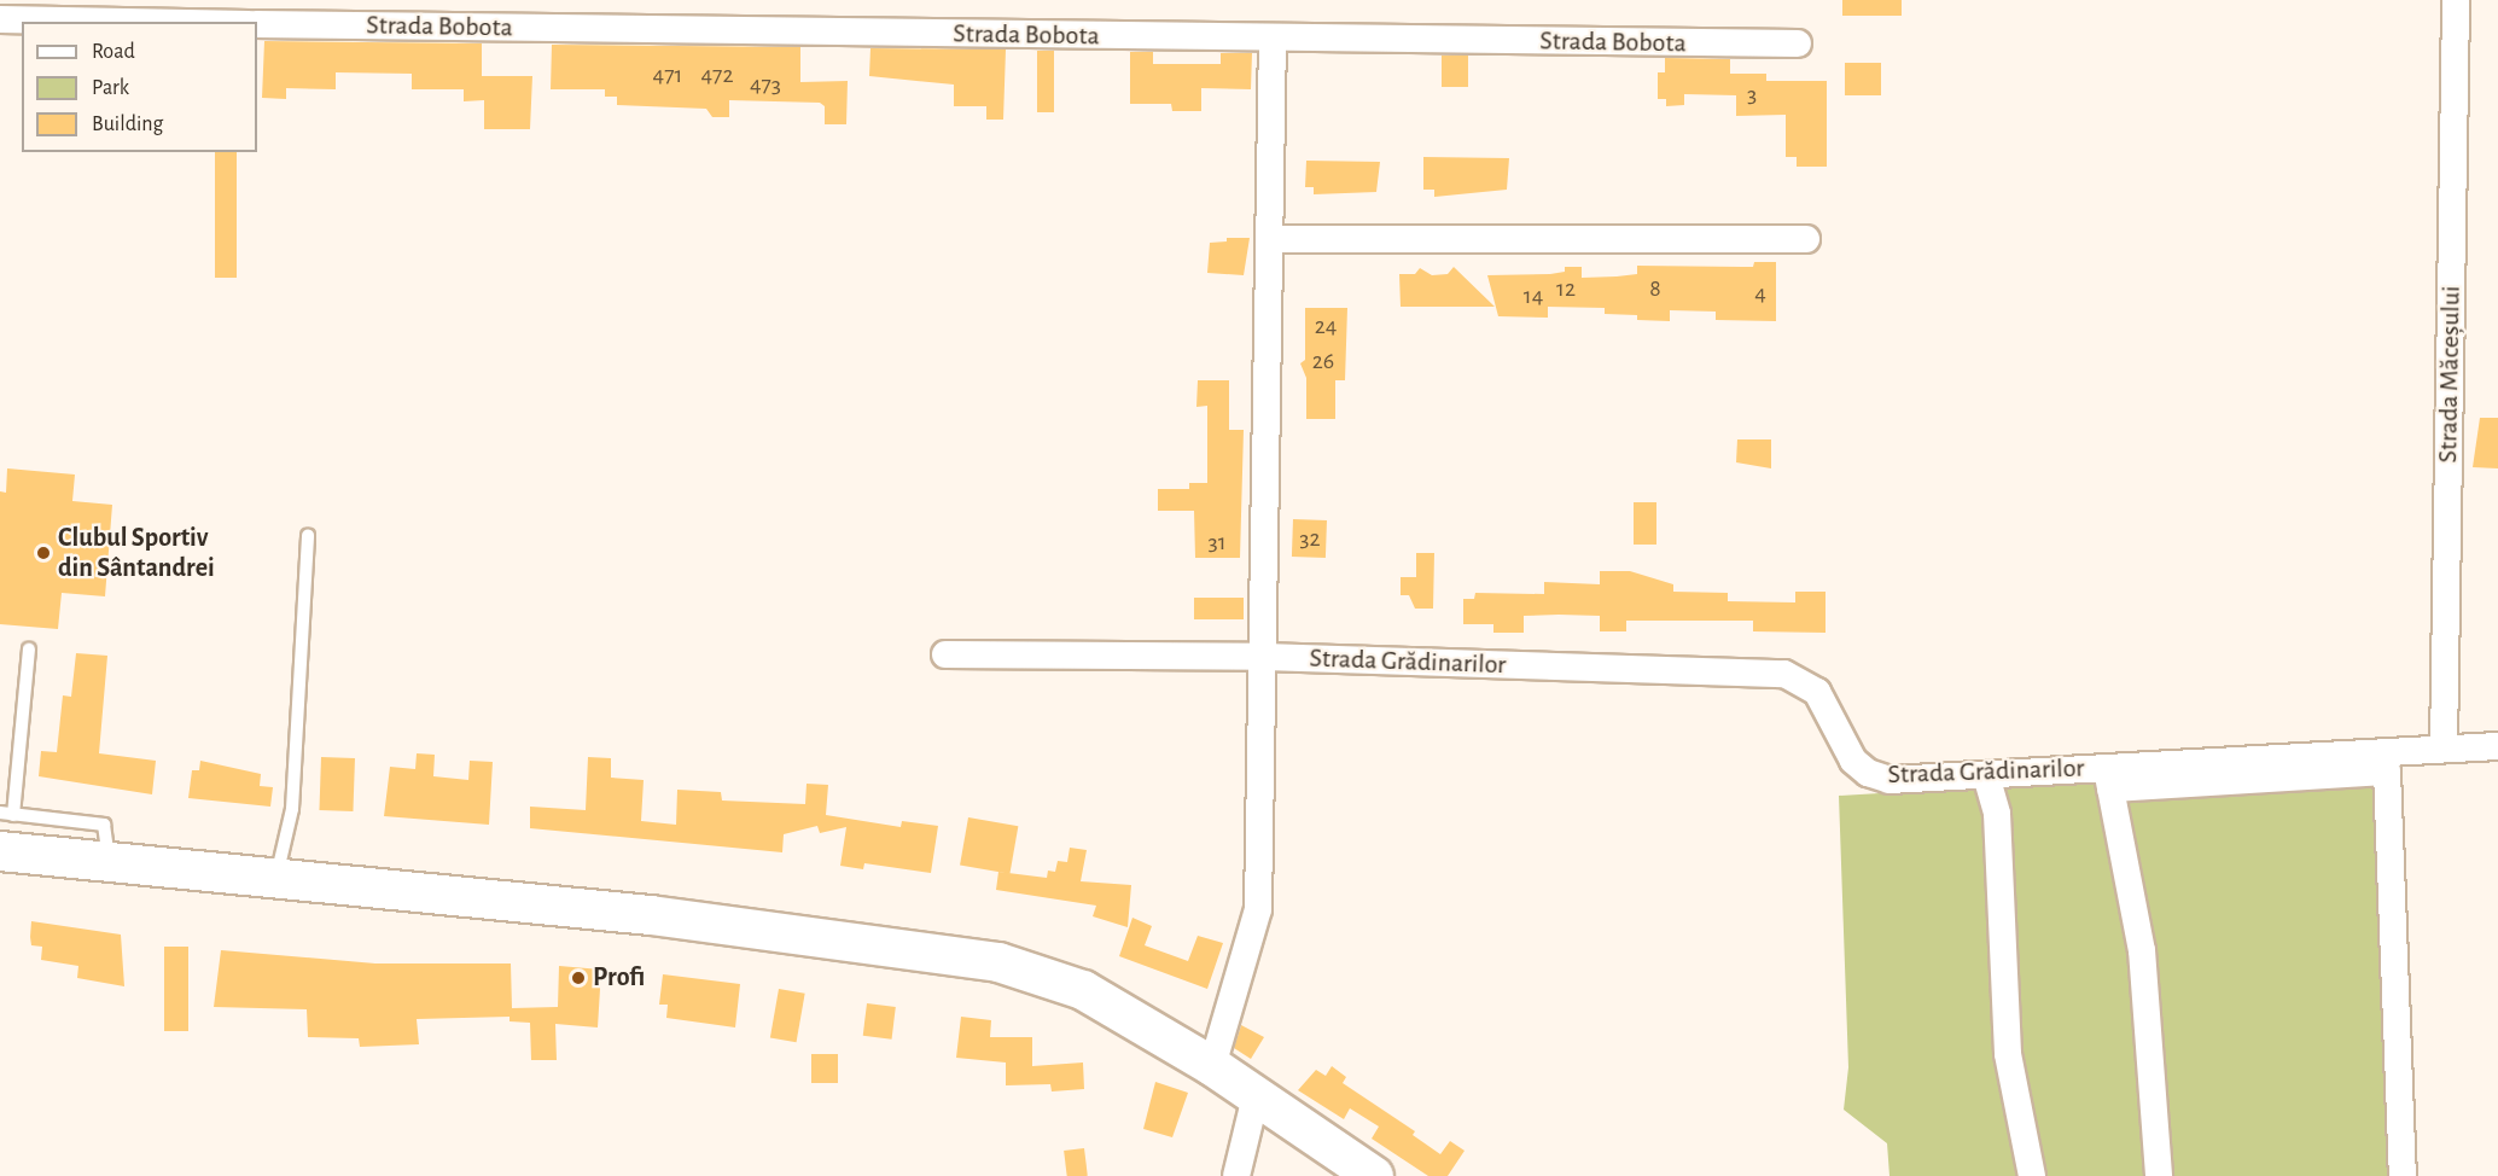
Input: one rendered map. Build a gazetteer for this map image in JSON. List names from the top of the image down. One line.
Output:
{"streets":{"street":["Strada Bobota","Strada Măceșului","Strada Grădinarilor"]},"crossings":[["Strada Măceșului","Strada Grădinarilor"]],"places":["Clubul Sportiv din Sântandrei","Profi"],"house_numbers":["471","472","473","3","12","8","4","14","24","26","32","31"],"legend":["Road","Park","Building"]}
